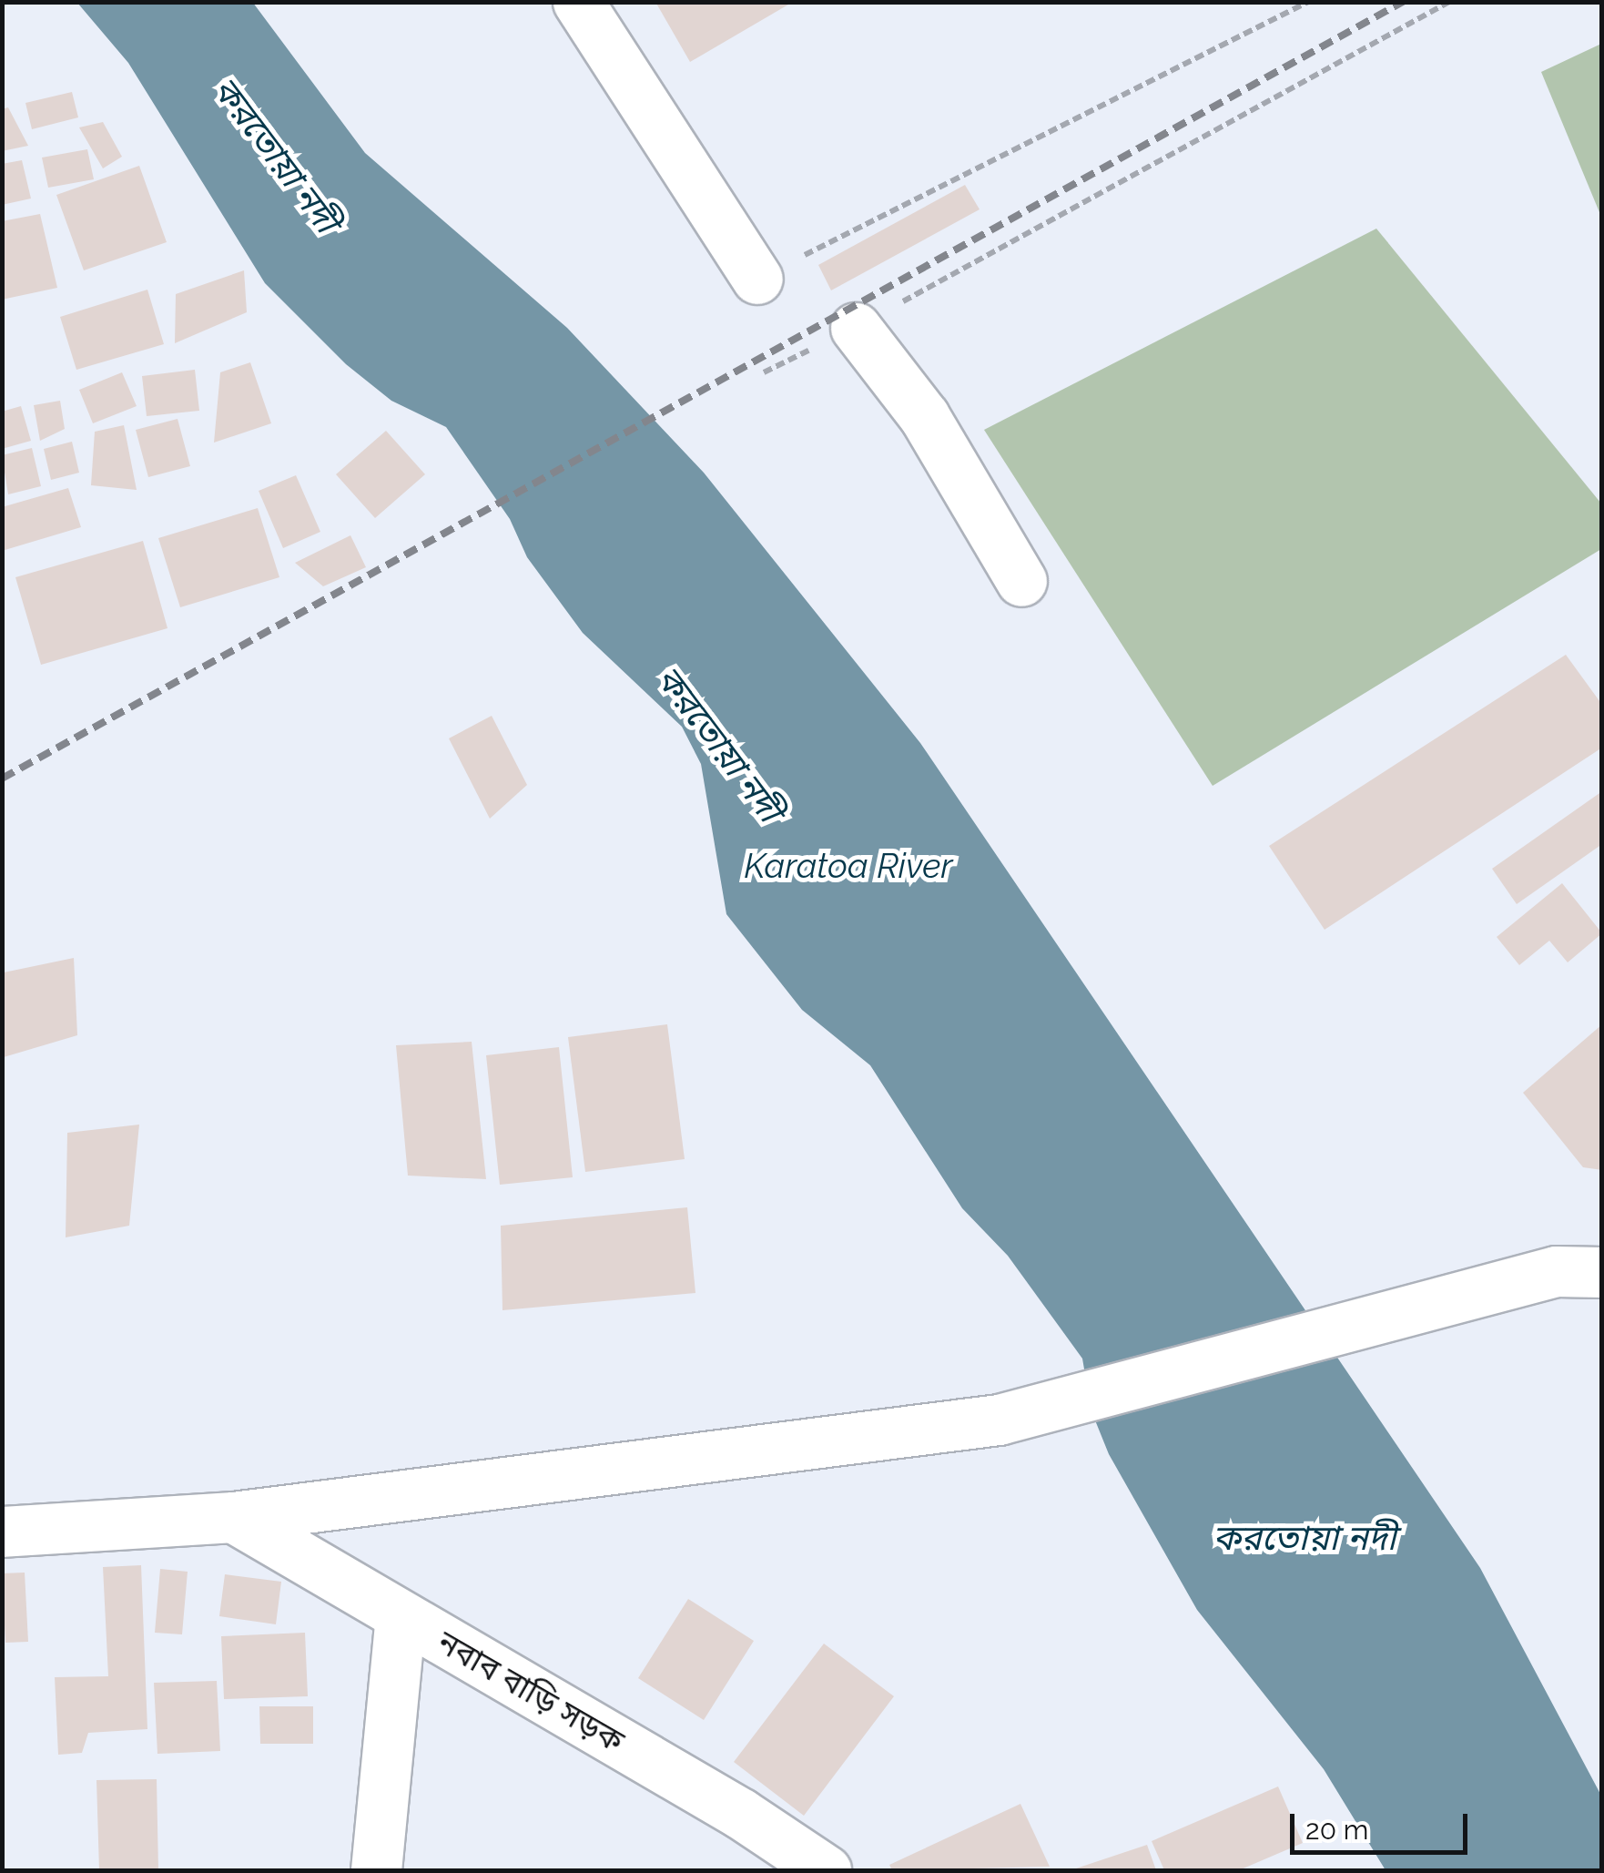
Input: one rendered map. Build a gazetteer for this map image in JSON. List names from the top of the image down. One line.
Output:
{"streets":{"street":["নবাব বাড়ি সড়ক"]},"water":["করতোয়া নদী","Karatoa River"],"scale_bar":"20 m"}
